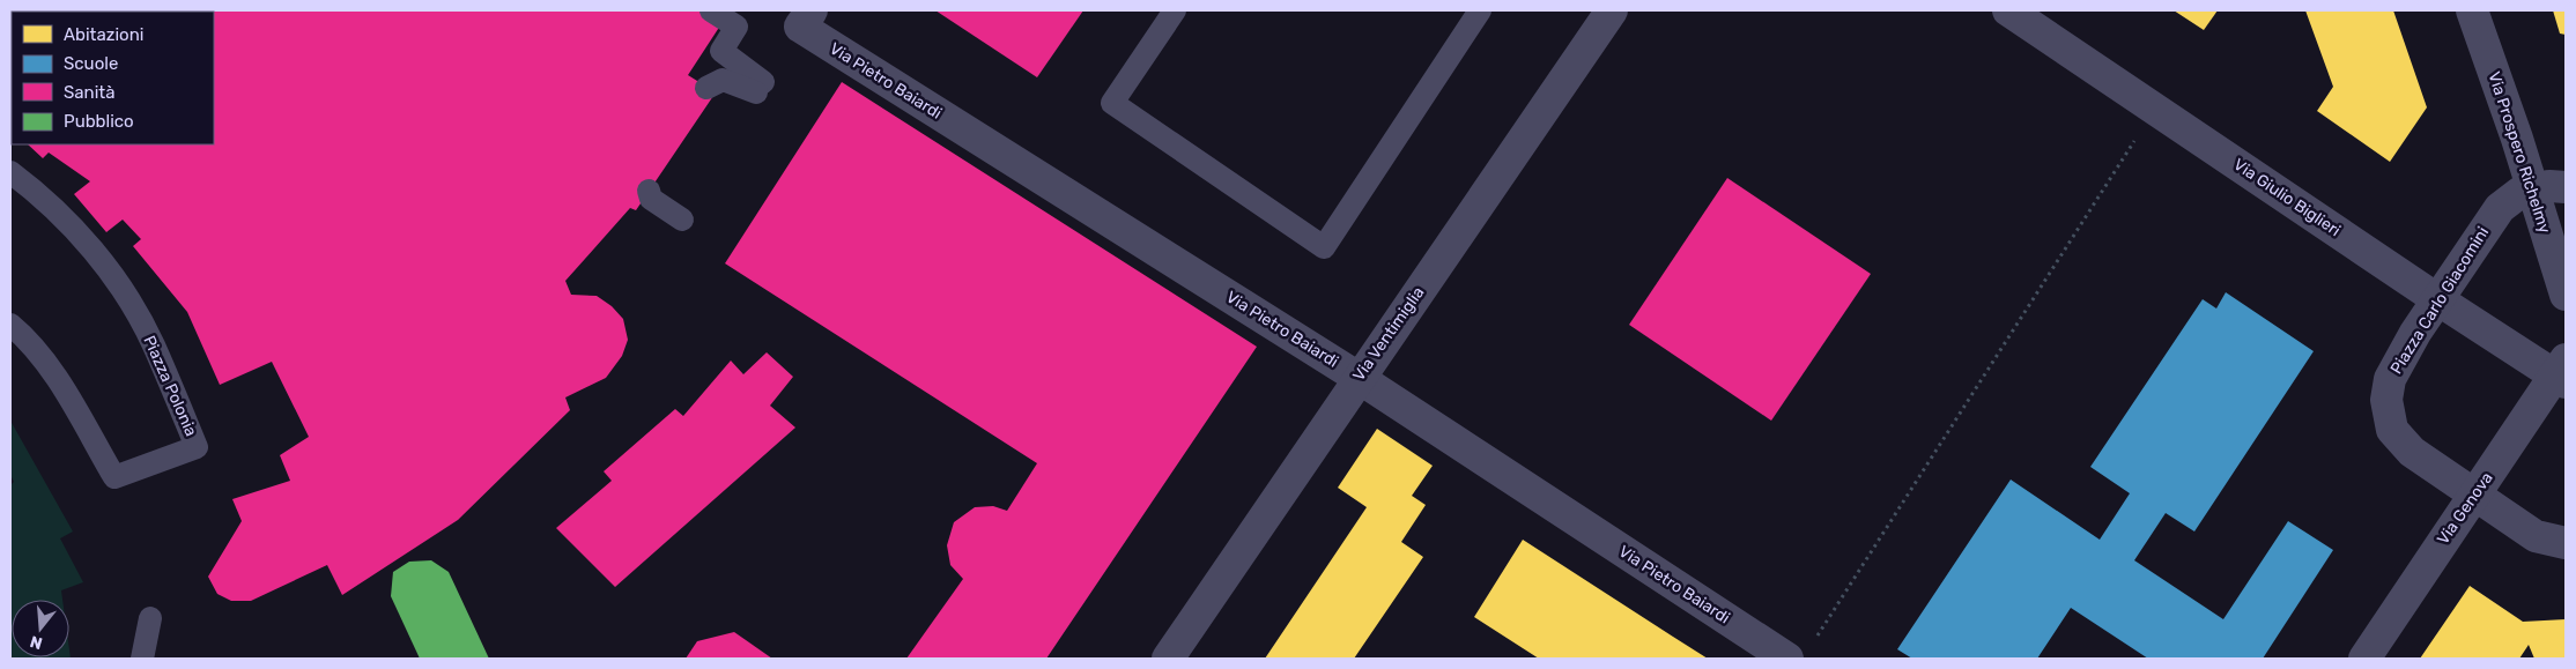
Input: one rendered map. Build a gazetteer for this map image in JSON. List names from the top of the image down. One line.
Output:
{"streets":{"street":["Via Pietro Baiardi","Via Prospero Richelmy","Via Giulio Biglieri","Piazza Carlo Giacomini","Via Ventimiglia","Via Genova"],"lane":["Piazza Polonia"]},"crossings":[["Via Pietro Baiardi","Via Ventimiglia"],["Via Prospero Richelmy","Piazza Carlo Giacomini"],["Via Giulio Biglieri","Piazza Carlo Giacomini"],["Via Giulio Biglieri","Via Genova"],["Piazza Carlo Giacomini","Via Genova"]],"legend":["Abitazioni","Scuole","Sanità","Pubblico"],"north":"bottom"}
